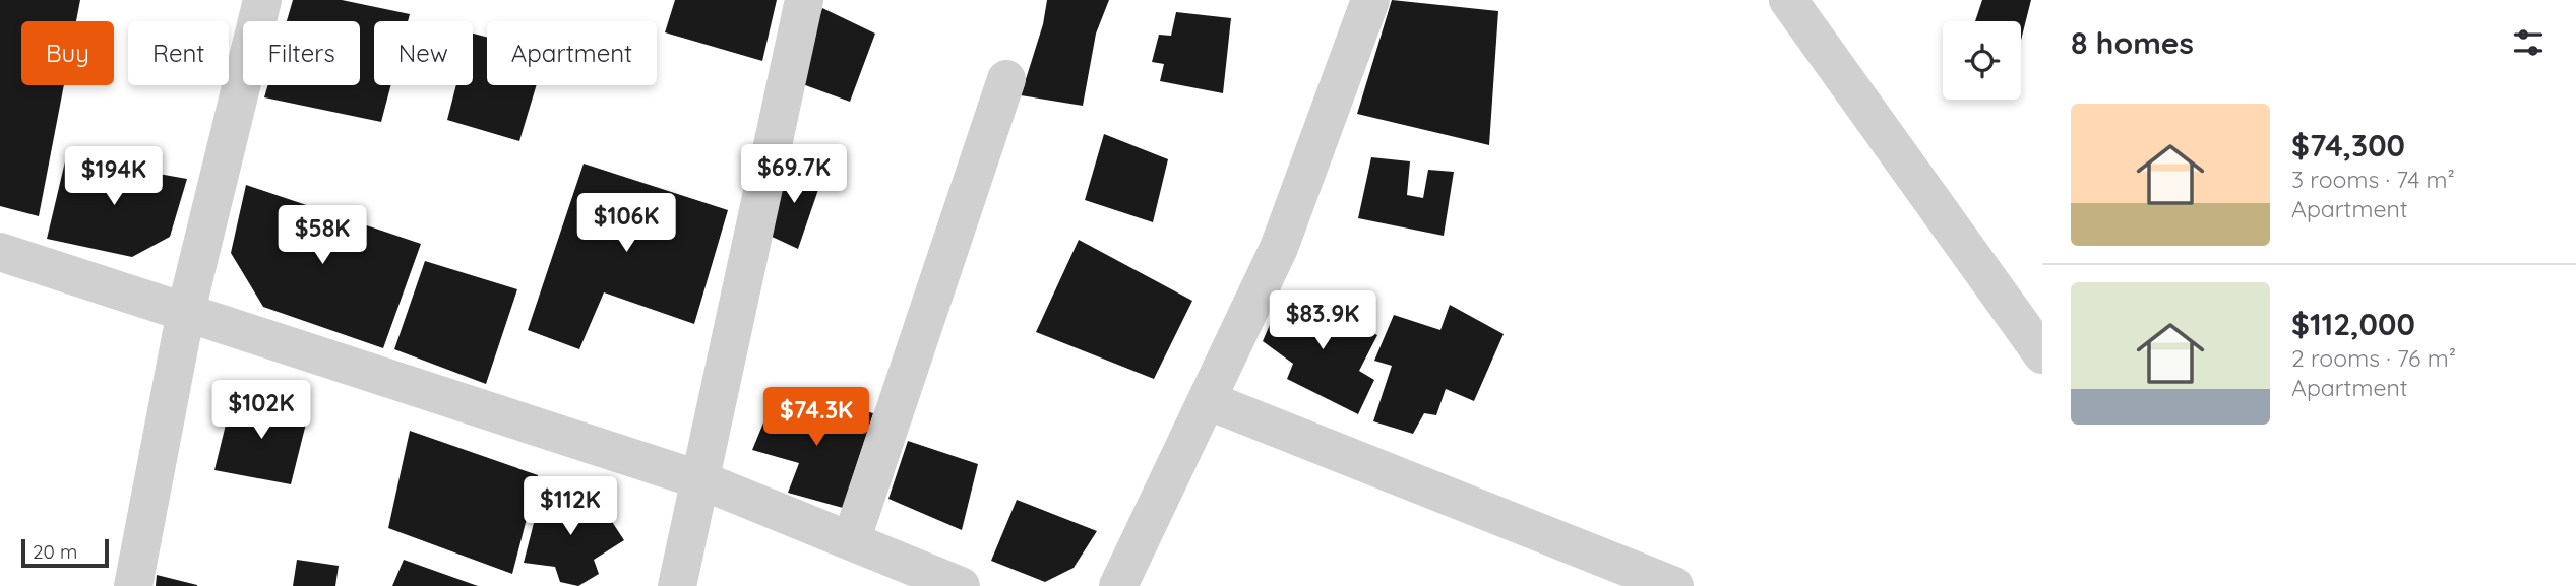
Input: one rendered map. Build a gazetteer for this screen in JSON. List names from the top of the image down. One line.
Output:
{"scale_bar":"20 m","page":{"heading":"8 homes","chip":["Buy","Rent","Filters","New","Apartment"],"list":[{"name":"$74,300","note":"3 rooms · 74 m² · Apartment"},{"name":"$112,000","note":"2 rooms · 76 m² · Apartment"}],"price":["$69.7K","$194K","$106K","$58K","$83.9K","$102K","$74.3K","$112K"],"scale":"20 m"}}
